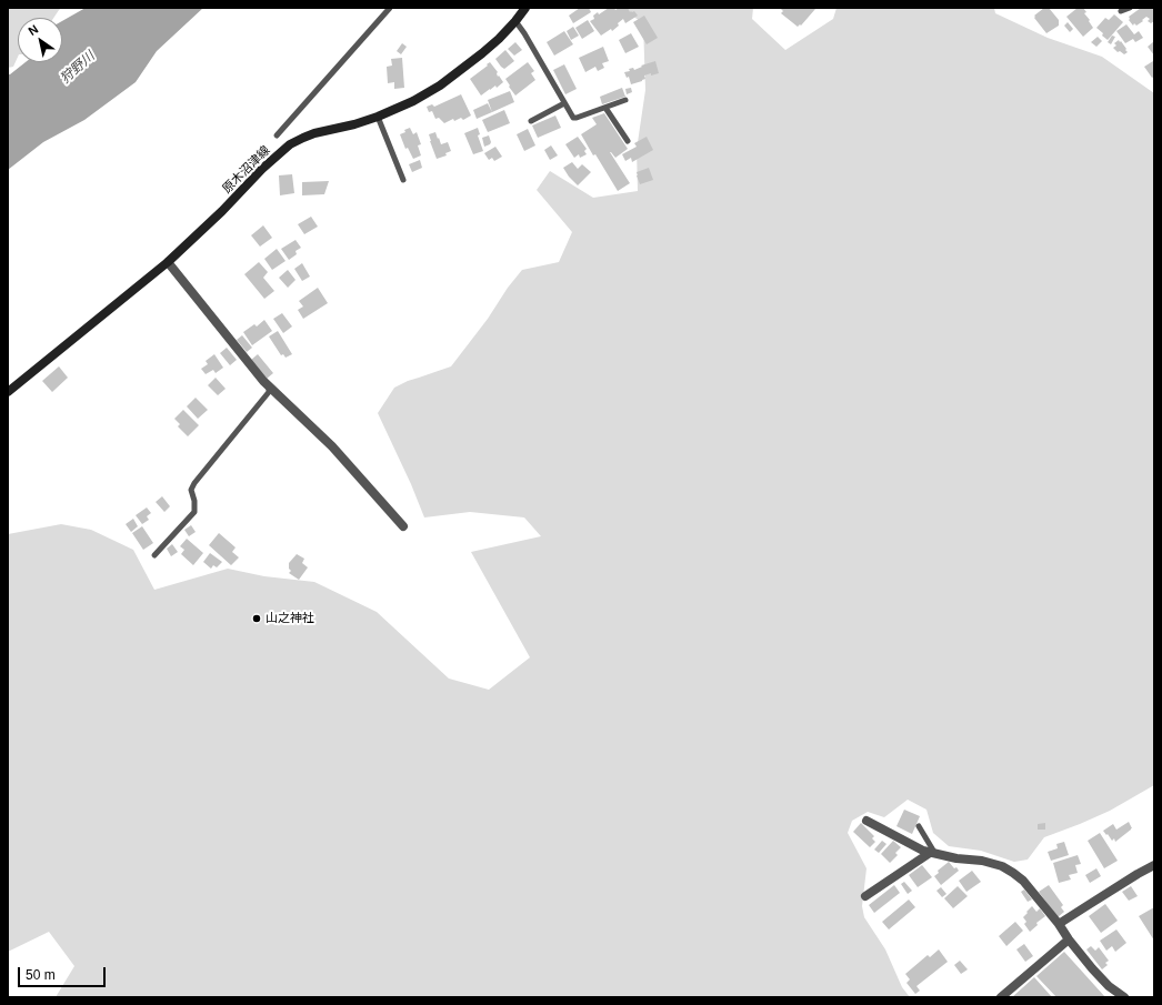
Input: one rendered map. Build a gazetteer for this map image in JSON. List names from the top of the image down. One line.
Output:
{"streets":{"main road":["原木沼津線"]},"water":["狩野川"],"places":["山之神社"],"scale_bar":"50 m","north":"top left"}
